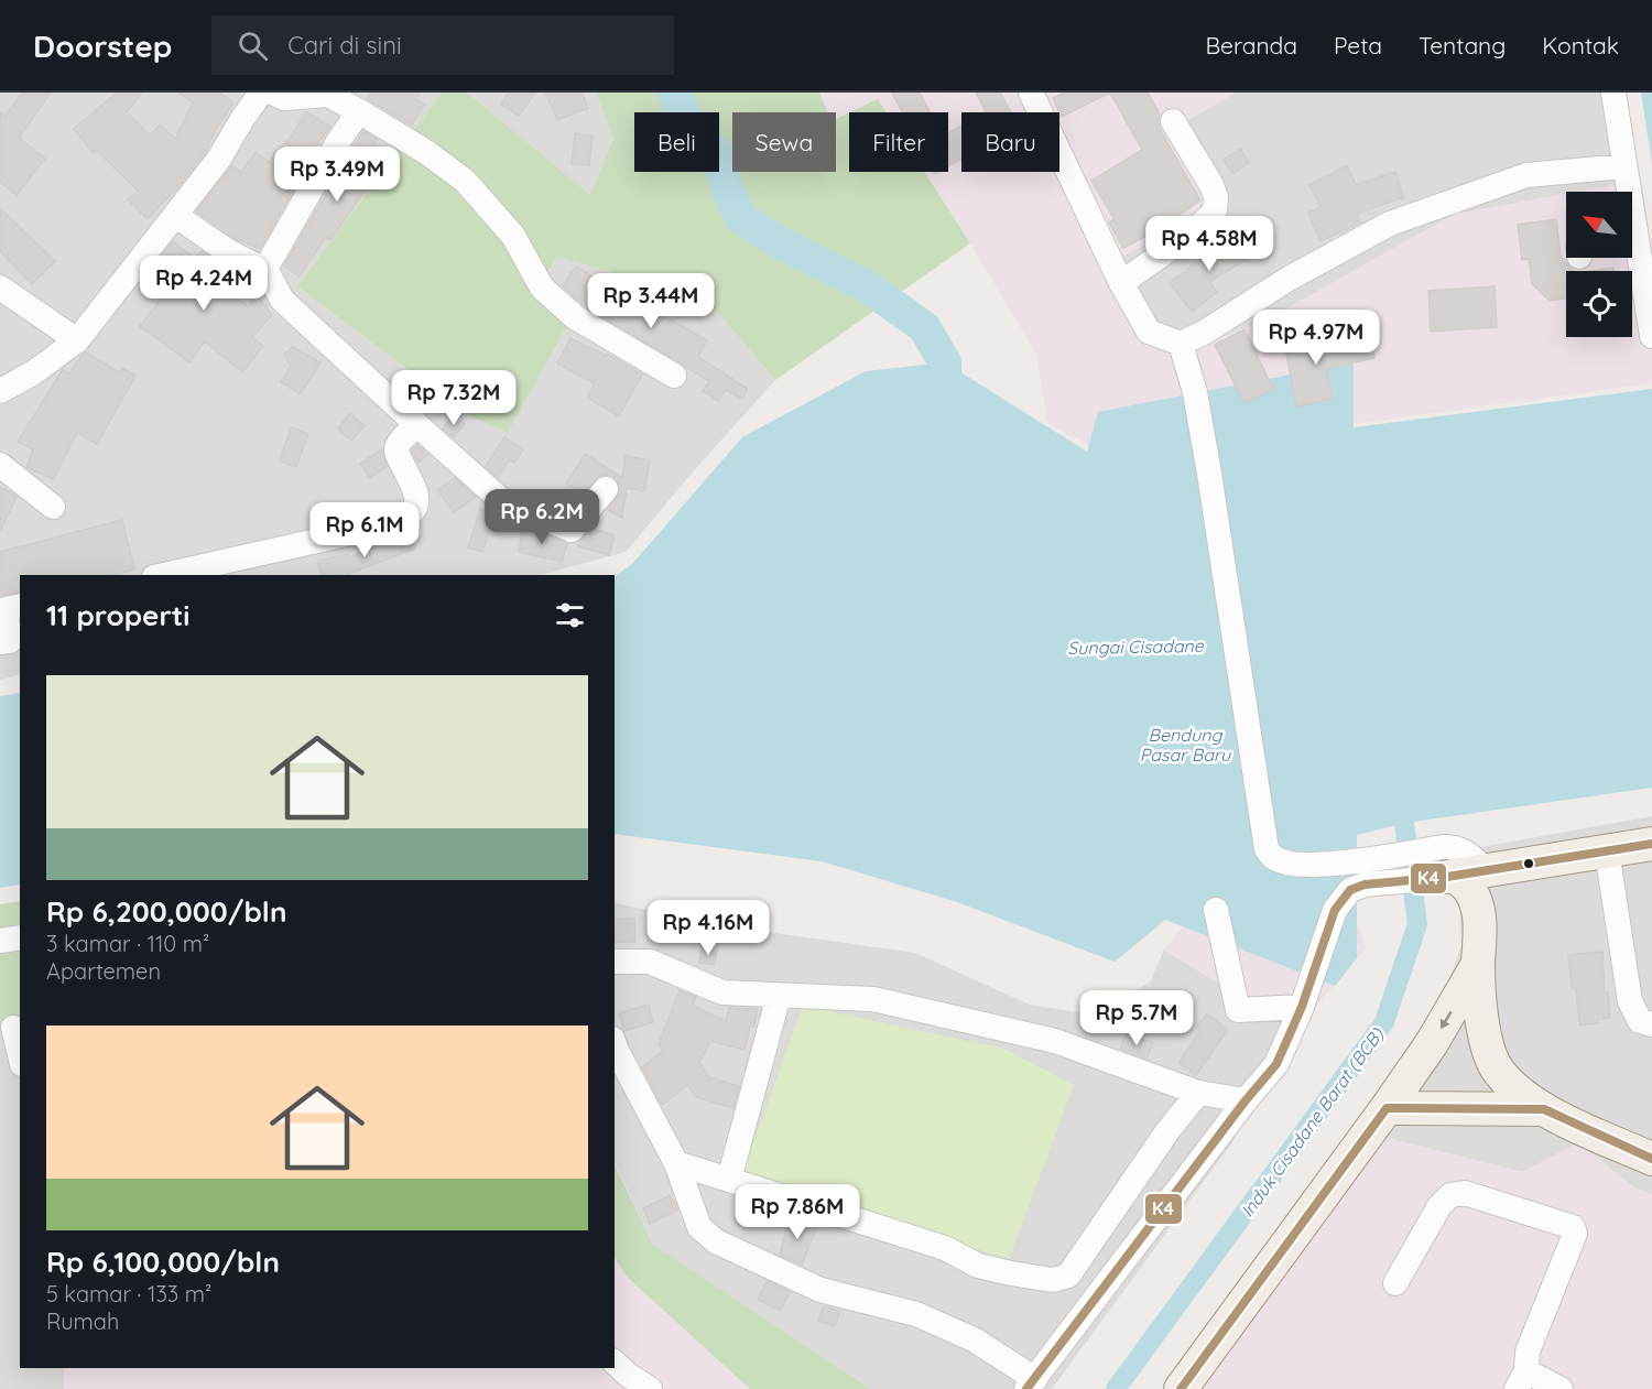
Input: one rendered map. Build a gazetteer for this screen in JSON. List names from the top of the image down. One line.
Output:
{"water":["Sungai Cisadane","Bendung Pasar Baru","Induk Cisadane Barat (BCB)"],"lines":["transit line K4"],"north":"top left","page":{"header":"Doorstep","search":"Cari di sini","nav":["Beranda","Peta","Tentang","Kontak"],"chip":["Beli","Sewa","Filter","Baru"],"price":["Rp 3.49M","Rp 4.58M","Rp 4.24M","Rp 3.44M","Rp 4.97M","Rp 7.32M","Rp 6.2M","Rp 6.1M","Rp 4.16M","Rp 5.7M","Rp 7.86M"],"heading":"11 properti","list":[{"name":"Rp 6,200,000/bln","note":"3 kamar · 110 m² · Apartemen"},{"name":"Rp 6,100,000/bln","note":"5 kamar · 133 m² · Rumah"}]}}
